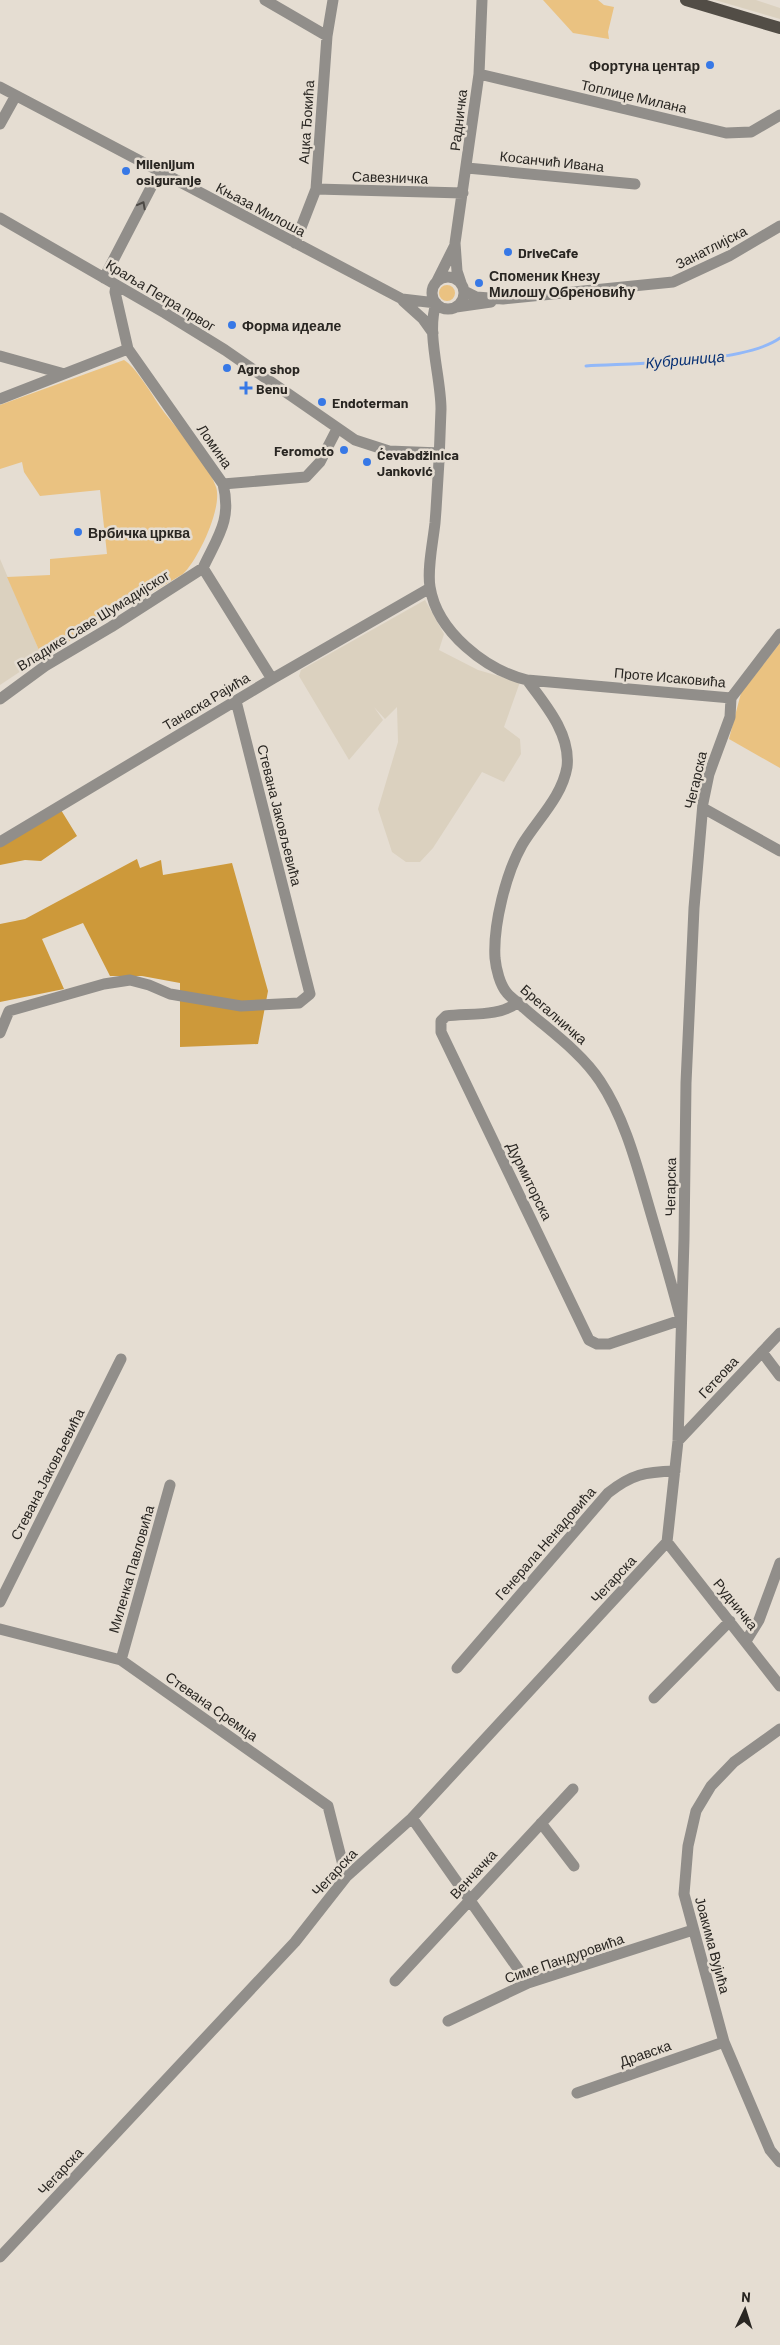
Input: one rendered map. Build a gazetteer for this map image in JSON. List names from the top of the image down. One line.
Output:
{"streets":{"street":["Топлице Милана","Радничка","Ацка Ђокића","Косанчић Ивана","Савезничка","Књаза Милоша","Занатлијска","Краља Петра првог","Ломина","Владике Саве Шумадијског","Проте Исаковића","Танаска Рајића","Чегарска","Стевана Јаковљевића","Брегалничка","Дурмиторска","Гетеова","Генерала Ненадовића","Миленка Павловића","Рудничка","Стевана Сремца","Венчачка","Јоакима Вујића","Симе Пандуровића","Дравска"]},"crossings":[["Топлице Милана","Радничка"],["Радничка","Косанчић Ивана"],["Радничка","Савезничка"],["Радничка","Књаза Милоша"],["Радничка","Занатлијска"],["Ацка Ђокића","Савезничка"],["Ацка Ђокића","Књаза Милоша"],["Књаза Милоша","Занатлијска"],["Краља Петра првог","Ломина"],["Ломина","Владике Саве Шумадијског"],["Проте Исаковића","Танаска Рајића"],["Проте Исаковића","Чегарска"],["Проте Исаковића","Брегалничка"],["Танаска Рајића","Стевана Јаковљевића"],["Чегарска","Брегалничка"],["Чегарска","Дурмиторска"],["Чегарска","Гетеова"],["Чегарска","Генерала Ненадовића"],["Чегарска","Рудничка"],["Чегарска","Стевана Сремца"],["Брегалничка","Дурмиторска"],["Миленка Павловића","Стевана Сремца"],["Јоакима Вујића","Симе Пандуровића"],["Јоакима Вујића","Дравска"]],"water":["Кубршница"],"places":{"other":["Фортуна центар","Milenijum osiguranje","DriveCafe","Споменик Кнезу Милошу Обреновићу","Форма идеале","Agro shop","Endoterman","Feromoto","Ćevabdžinica Janković","Врбичка црква"],"health":["Benu"]},"north":"top"}
